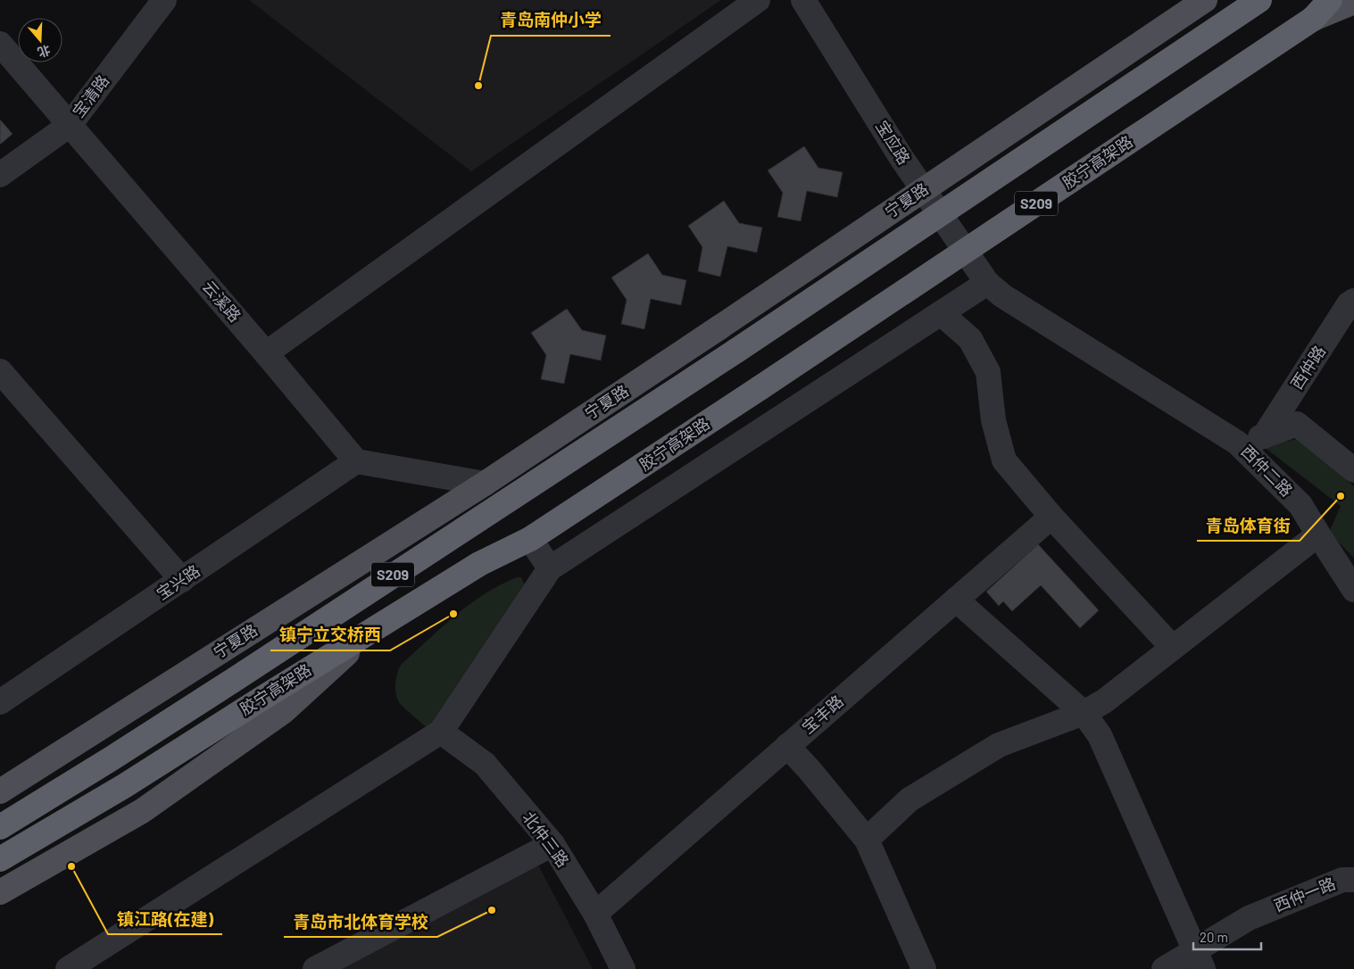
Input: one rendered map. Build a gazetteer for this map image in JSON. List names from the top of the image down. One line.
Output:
{"streets":{"highway":["胶宁高架路","S209"],"main road":["宁夏路"],"street":["宝清路","宝应路","云溪路","西仲路","西仲二路","宝兴路","宝丰路","北仲三路","西仲一路"]},"crossings":[["宝清路","云溪路"],["宝应路","西仲二路"],["云溪路","宝兴路"],["宝丰路","北仲三路"]],"places":["青岛南仲小学","青岛体育街","镇宁立交桥西","镇江路(在建)","青岛市北体育学校"],"scale_bar":"20 m","north":"bottom"}
